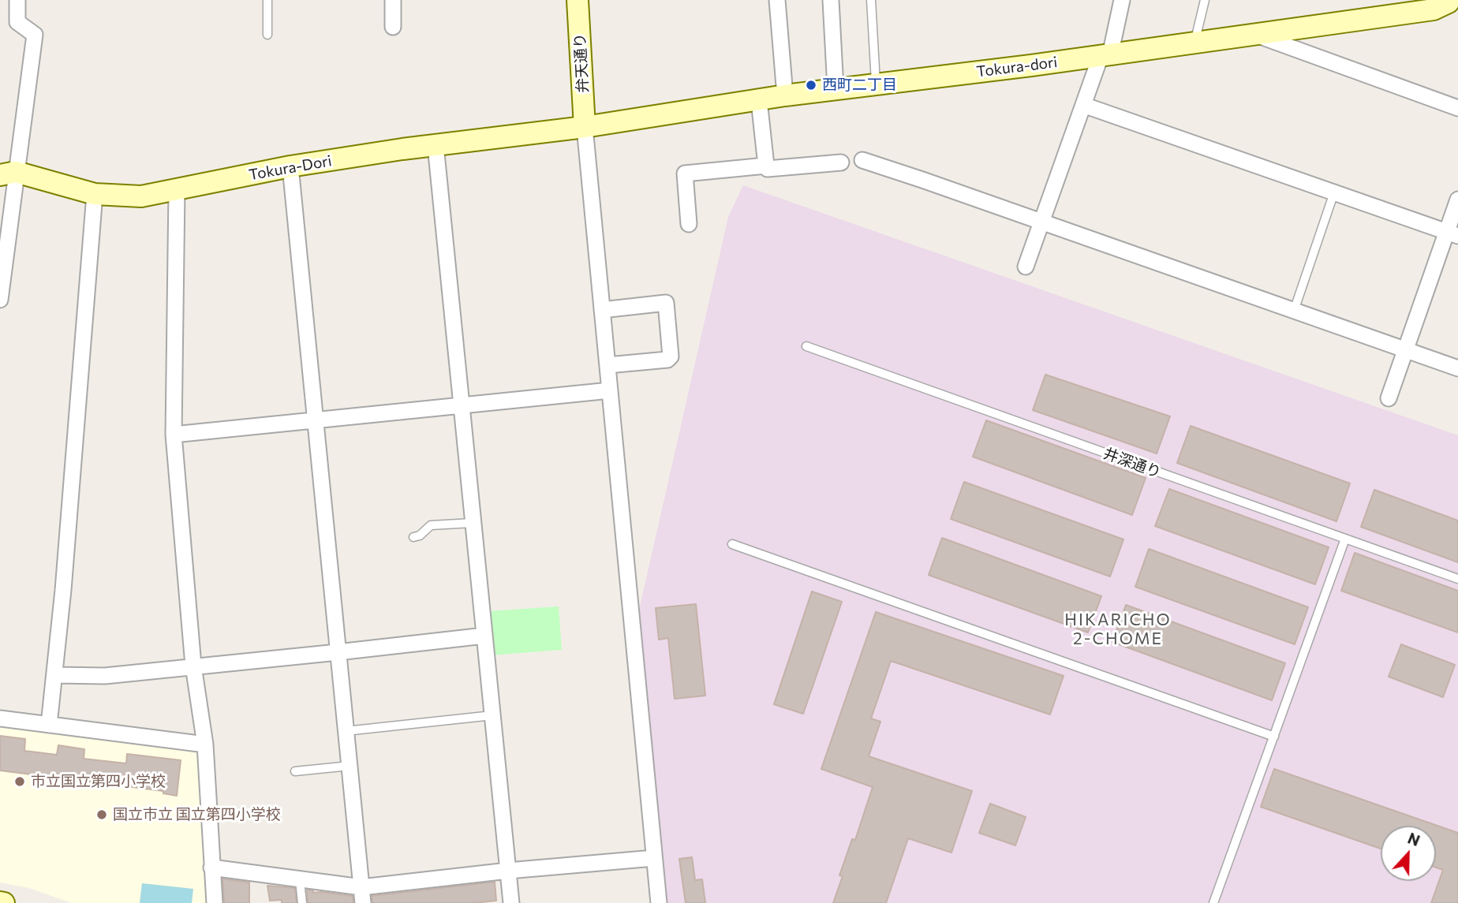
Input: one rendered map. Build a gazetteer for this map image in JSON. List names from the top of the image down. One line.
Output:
{"streets":{"street":["弁天通り","Tokura-dori","Tokura-Dori"],"lane":["井深通り"]},"crossings":[["弁天通り","Tokura-dori"],["弁天通り","Tokura-Dori"],["Tokura-dori","Tokura-Dori"]],"districts":["HIKARICHO 2-CHOME"],"places":["西町二丁目","市立国立第四小学校","国立市立 国立第四小学校"],"north":"top"}
